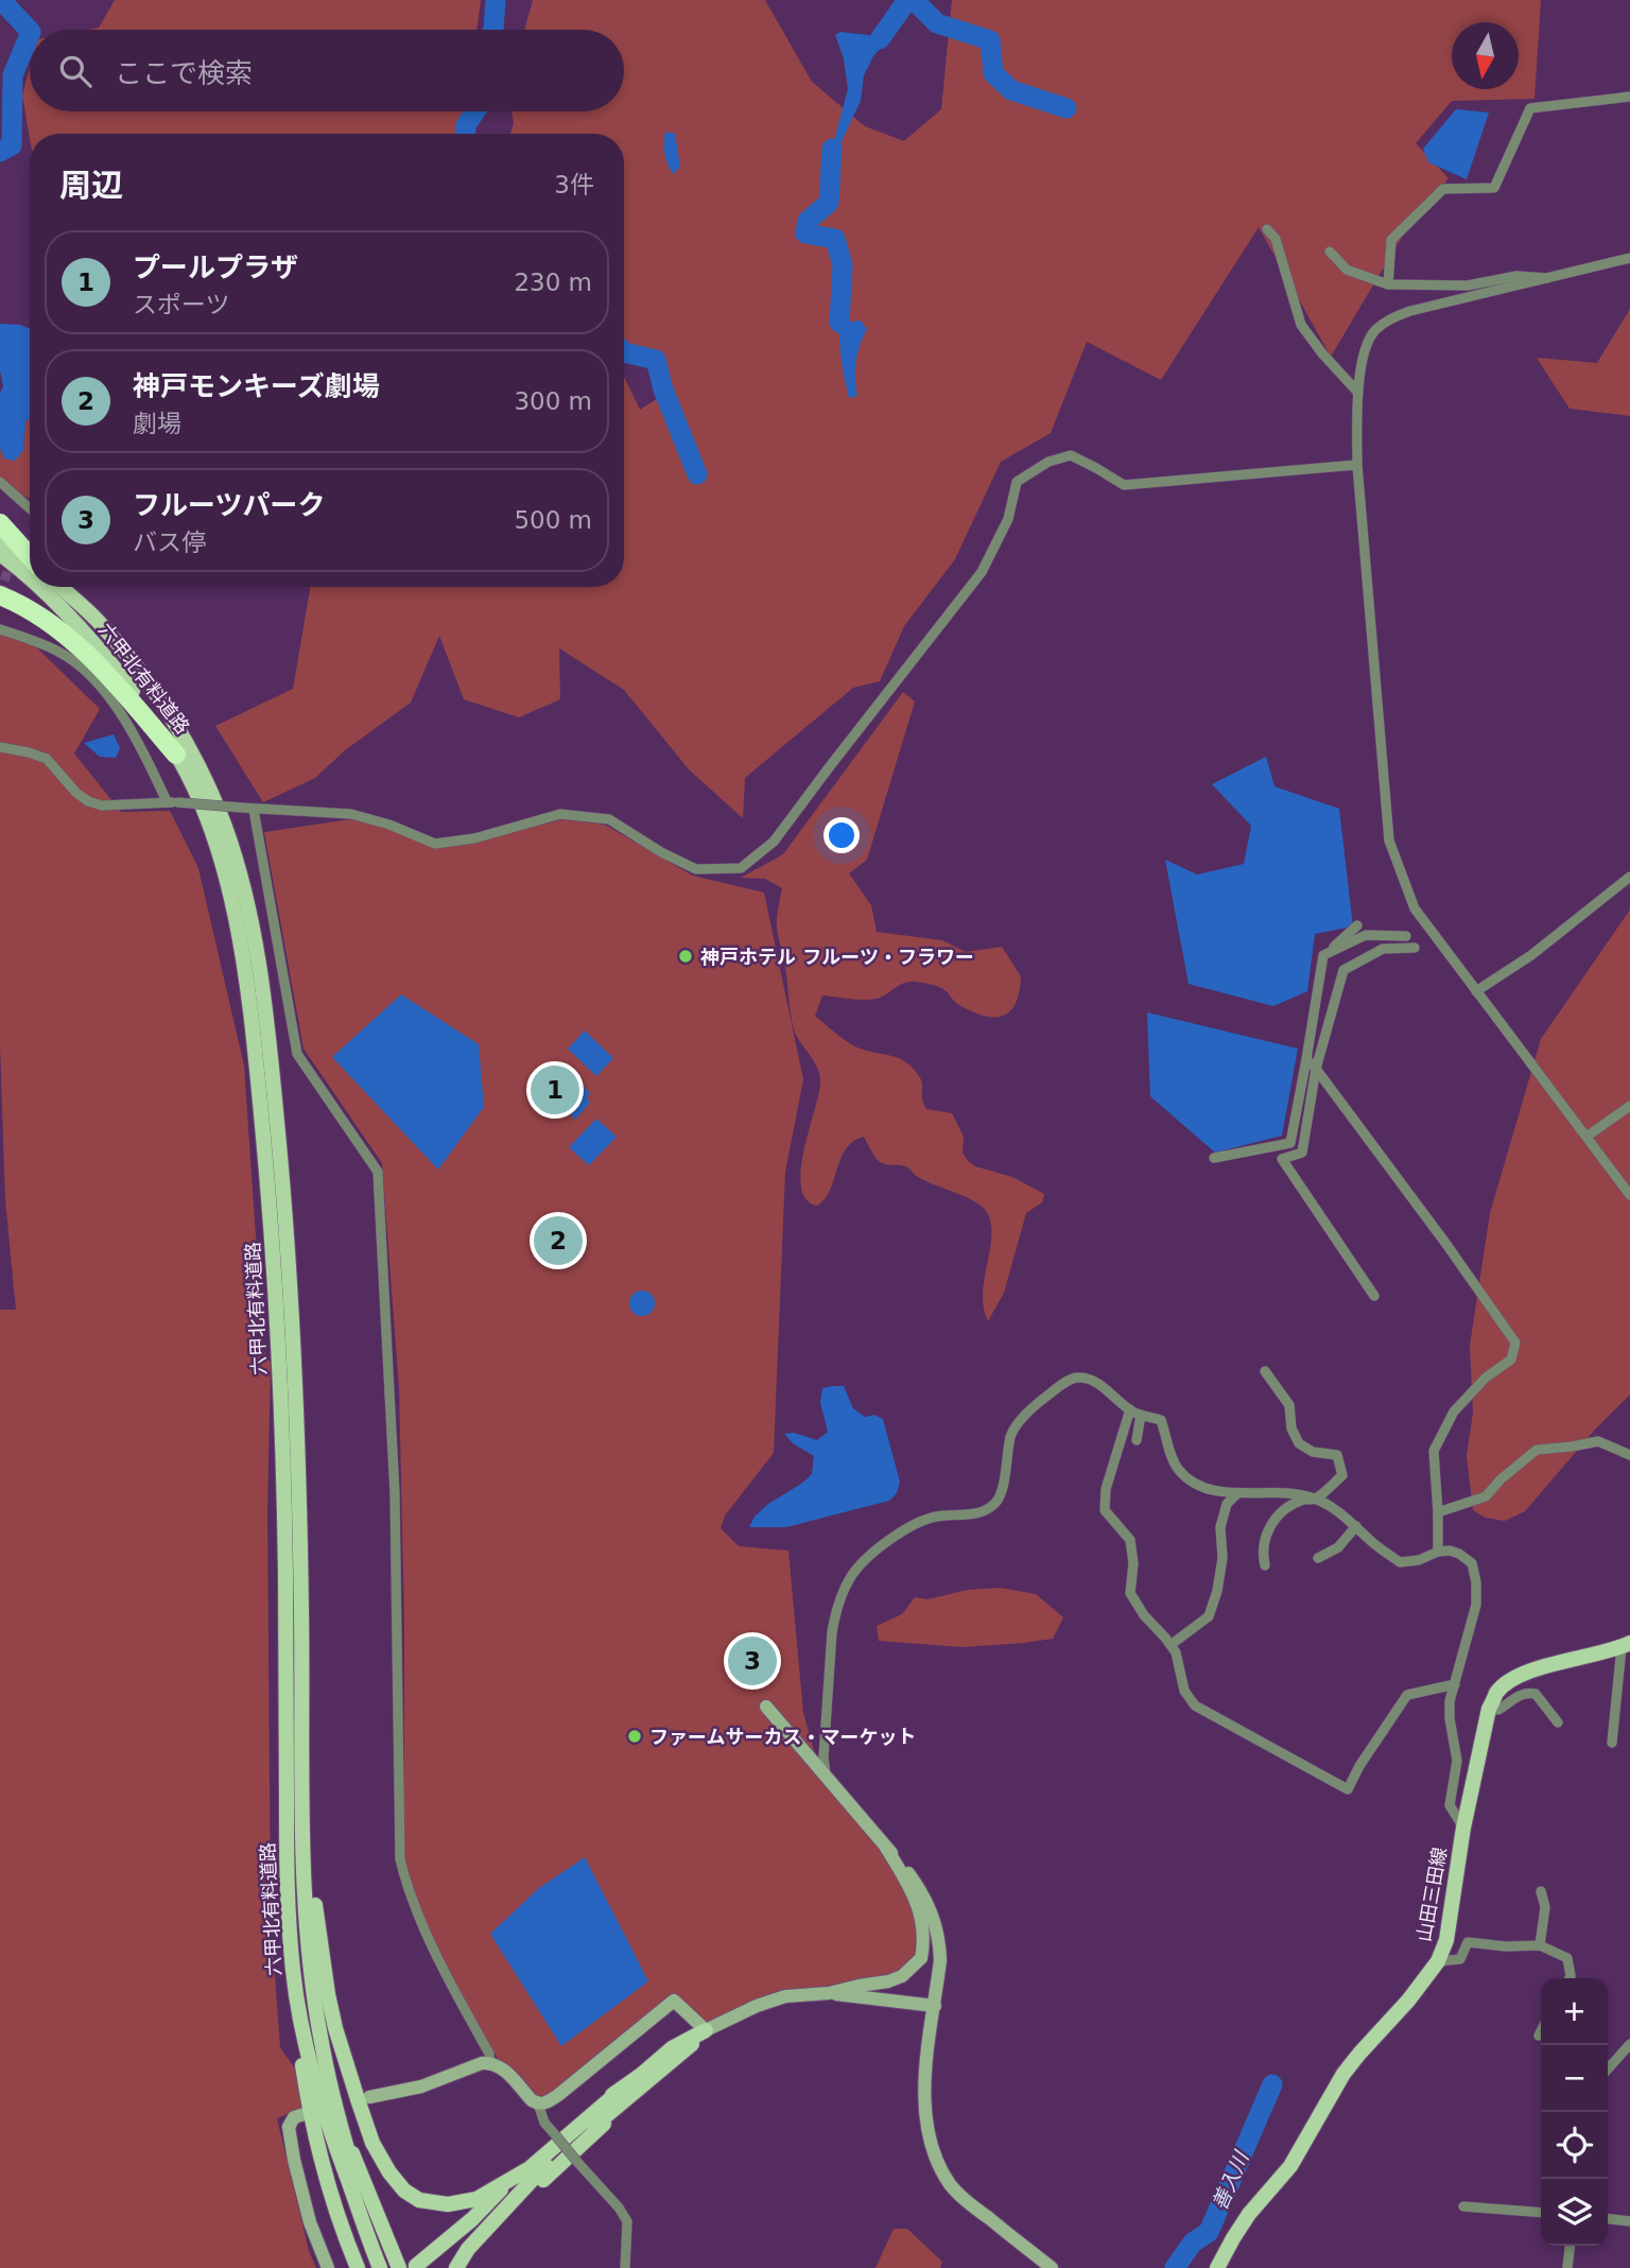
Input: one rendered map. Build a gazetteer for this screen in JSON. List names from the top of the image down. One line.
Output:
{"streets":{"main road":["六甲北有料道路","山田三田線"]},"water":["善入川"],"places":["神戸ホテル フルーツ・フラワー","ファームサーカス・マーケット"],"north":"bottom","page":{"search":"ここで検索","heading":["周辺","3件"],"list":[{"mark":"1","name":"プールプラザ","note":"スポーツ","value":"230 m"},{"mark":"2","name":"神戸モンキーズ劇場","note":"劇場","value":"300 m"},{"mark":"3","name":"フルーツパーク","note":"バス停","value":"500 m"}],"pins":["1","2","3"],"map_buttons":["+","−"]}}
